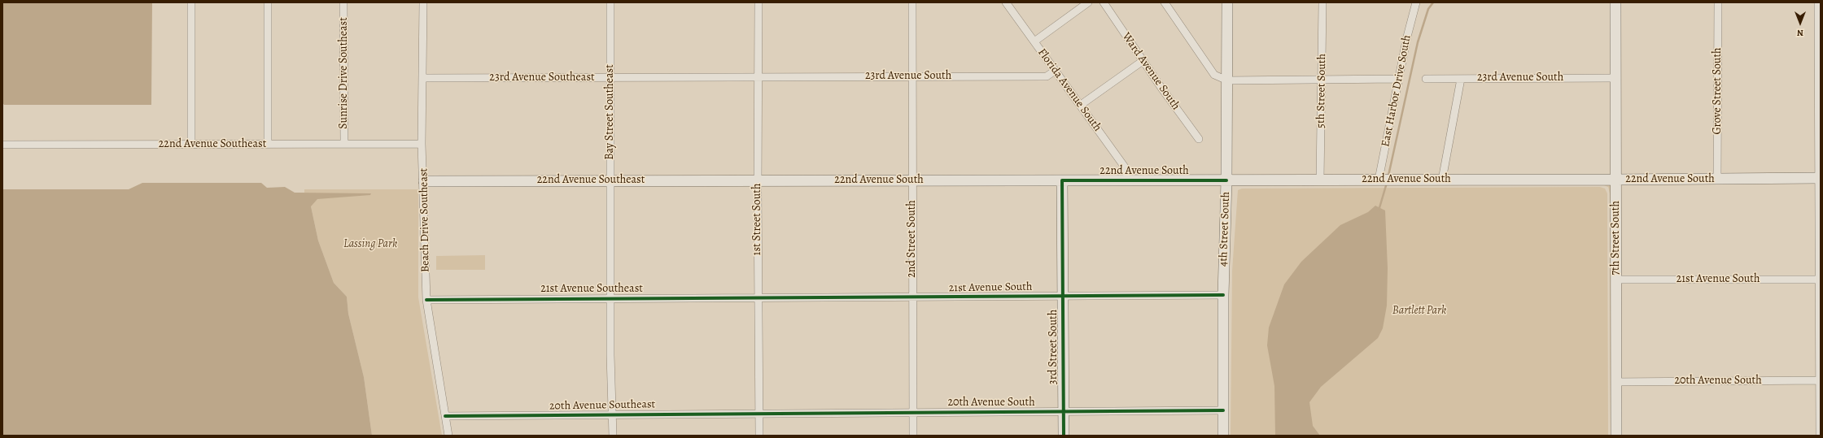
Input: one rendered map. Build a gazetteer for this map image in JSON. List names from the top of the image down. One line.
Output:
{"streets":{"street":["Ward Avenue South","Sunrise Drive Southeast","23rd Avenue South","23rd Avenue Southeast","Florida Avenue South","5th Street South","East Harbor Drive South","Grove Street South","Bay Street Southeast","22nd Avenue Southeast","22nd Avenue South","1st Street South","Beach Drive Southeast","4th Street South","7th Street South","2nd Street South","21st Avenue South","21st Avenue Southeast","3rd Street South","20th Avenue South","20th Avenue Southeast"]},"crossings":[["Sunrise Drive Southeast","22nd Avenue Southeast"],["23rd Avenue South","23rd Avenue Southeast"],["23rd Avenue South","Florida Avenue South"],["23rd Avenue South","1st Street South"],["23rd Avenue South","7th Street South"],["23rd Avenue South","2nd Street South"],["23rd Avenue Southeast","Bay Street Southeast"],["23rd Avenue Southeast","1st Street South"],["23rd Avenue Southeast","Beach Drive Southeast"],["Florida Avenue South","22nd Avenue South"],["5th Street South","22nd Avenue South"],["East Harbor Drive South","22nd Avenue South"],["Grove Street South","22nd Avenue South"],["Bay Street Southeast","22nd Avenue Southeast"],["Bay Street Southeast","21st Avenue Southeast"],["Bay Street Southeast","20th Avenue Southeast"],["22nd Avenue Southeast","22nd Avenue South"],["22nd Avenue Southeast","1st Street South"],["22nd Avenue Southeast","Beach Drive Southeast"],["22nd Avenue South","1st Street South"],["22nd Avenue South","4th Street South"],["22nd Avenue South","7th Street South"],["22nd Avenue South","2nd Street South"],["22nd Avenue South","3rd Street South"],["1st Street South","21st Avenue South"],["1st Street South","21st Avenue Southeast"],["1st Street South","20th Avenue South"],["1st Street South","20th Avenue Southeast"],["Beach Drive Southeast","21st Avenue Southeast"],["Beach Drive Southeast","20th Avenue Southeast"],["4th Street South","21st Avenue South"],["4th Street South","20th Avenue South"],["7th Street South","21st Avenue South"],["7th Street South","20th Avenue South"],["2nd Street South","21st Avenue South"],["2nd Street South","20th Avenue South"],["21st Avenue South","21st Avenue Southeast"],["21st Avenue South","3rd Street South"],["3rd Street South","20th Avenue South"],["20th Avenue South","20th Avenue Southeast"]],"parks":["Lassing Park","Bartlett Park"],"north":"bottom"}
